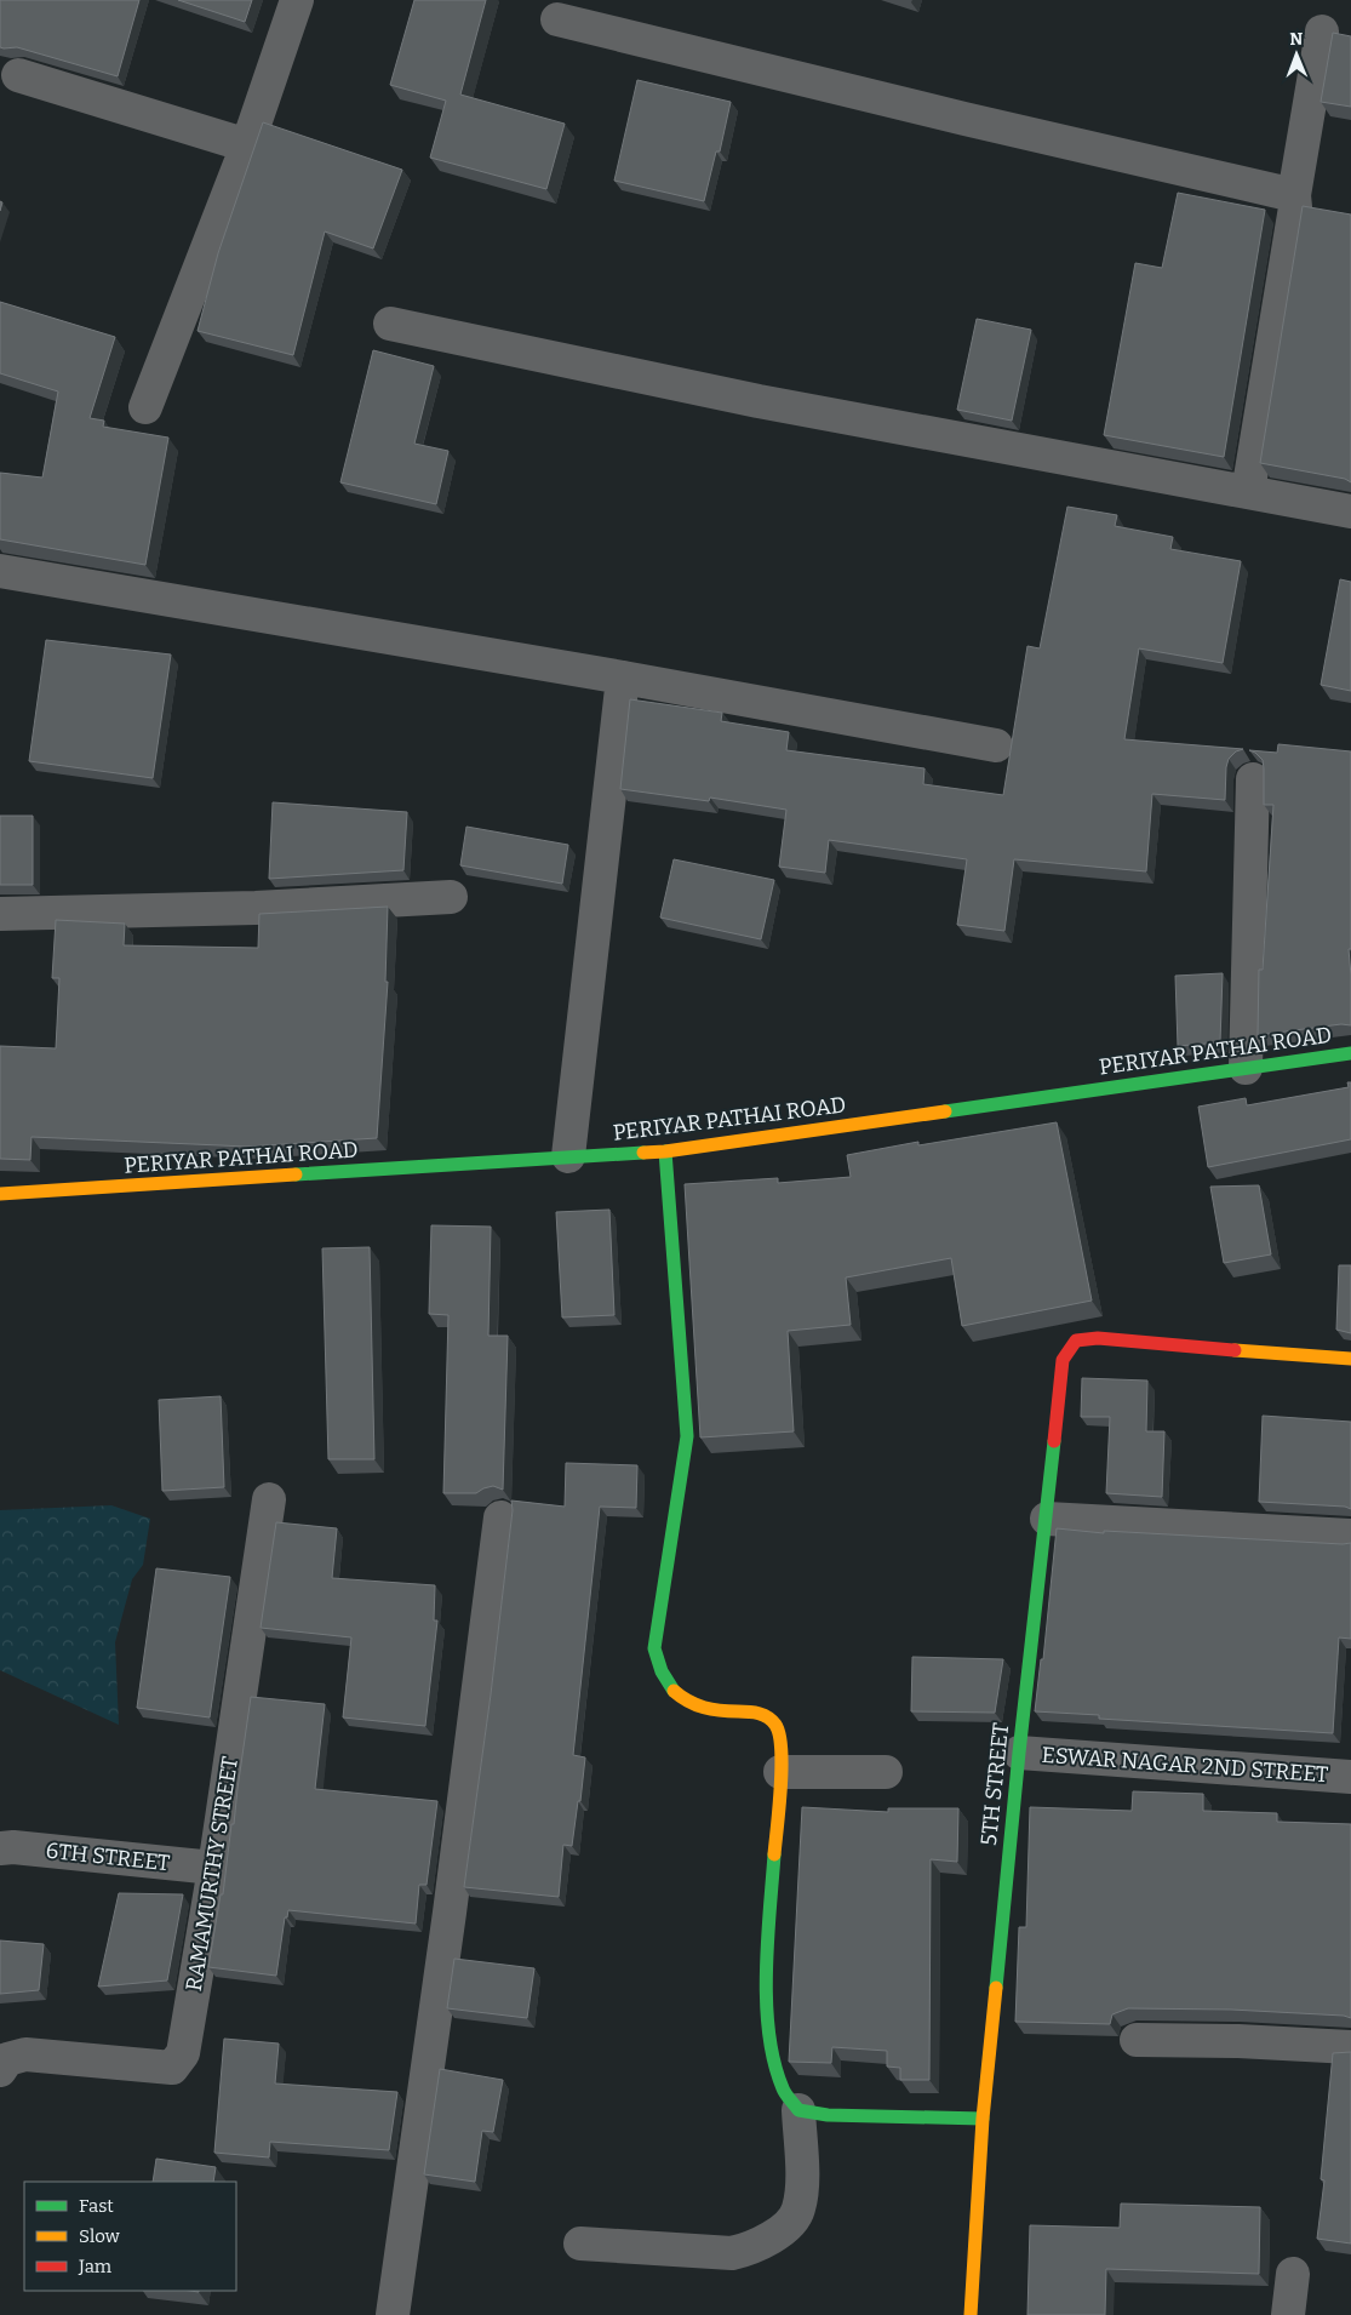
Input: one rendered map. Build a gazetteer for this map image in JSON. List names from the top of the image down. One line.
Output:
{"streets":{"street":["PERIYAR PATHAI ROAD","ESWAR NAGAR 2ND STREET","5TH STREET","6TH STREET","RAMAMURTHY STREET"]},"crossings":[["ESWAR NAGAR 2ND STREET","5TH STREET"],["6TH STREET","RAMAMURTHY STREET"]],"legend":["Fast","Slow","Jam"],"north":"top"}
